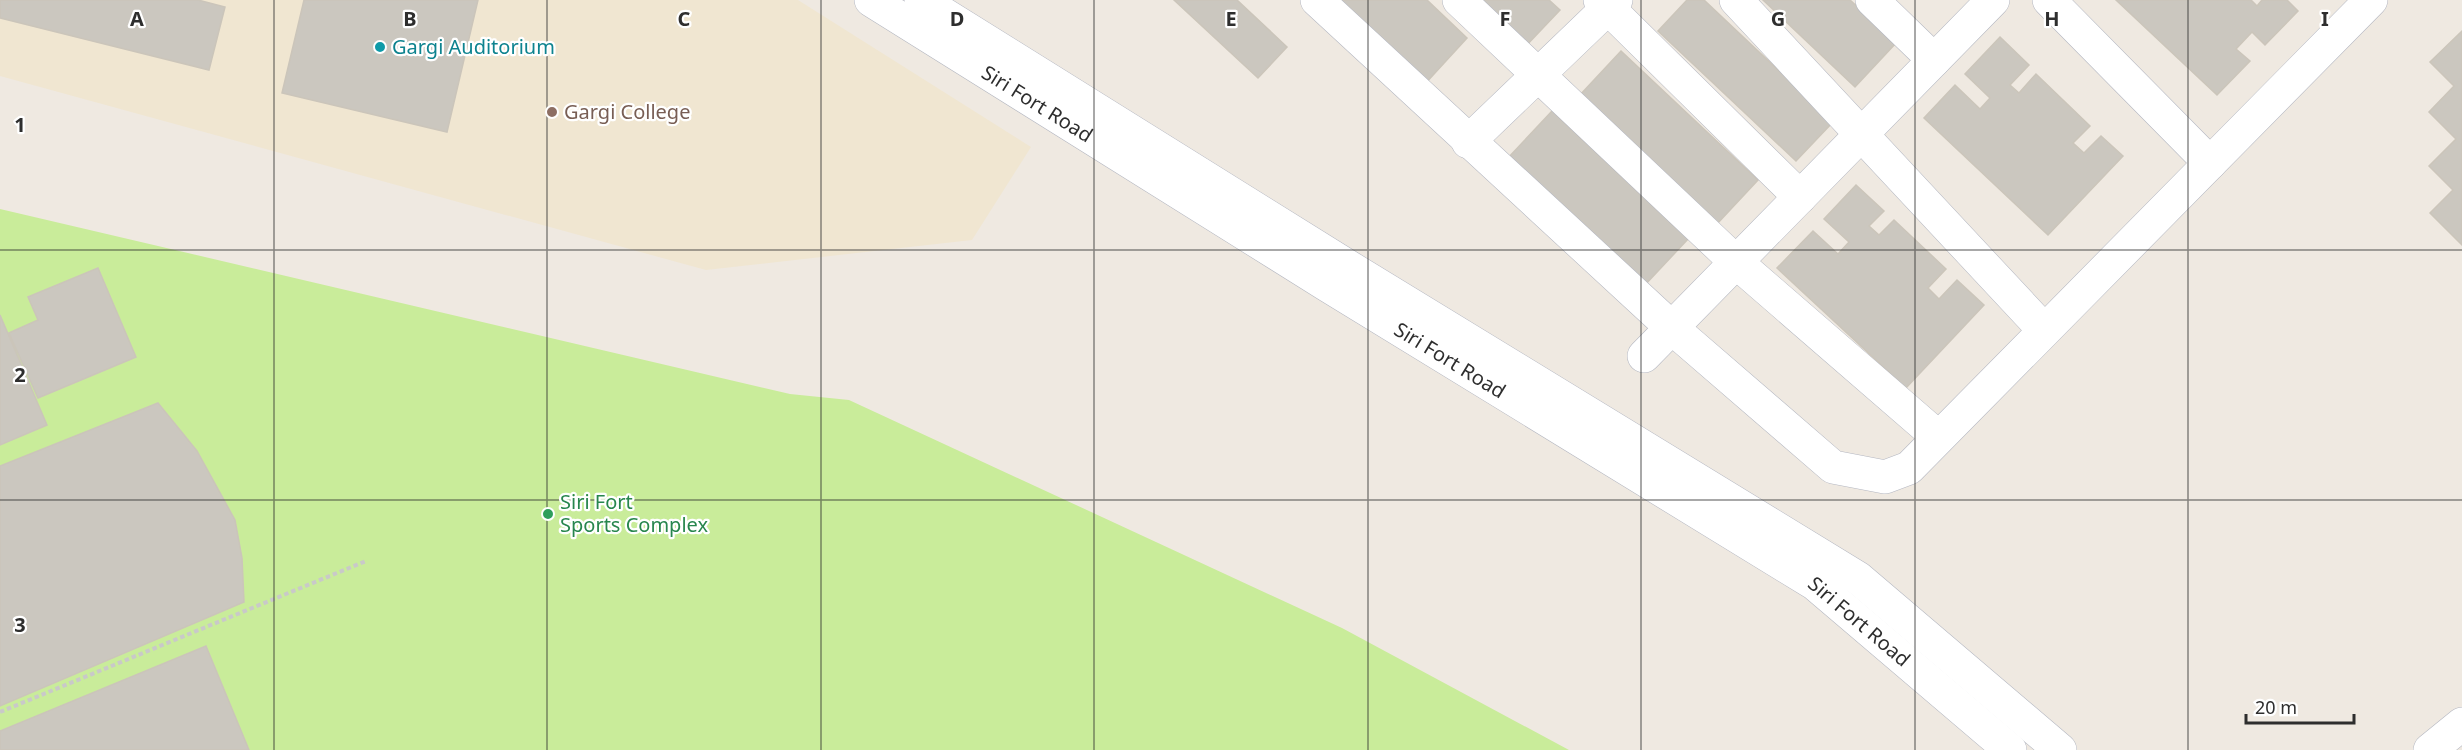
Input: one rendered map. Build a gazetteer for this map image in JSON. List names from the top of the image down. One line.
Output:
{"streets":{"street":["Siri Fort Road"]},"places":["Gargi Auditorium","Gargi College","Siri Fort Sports Complex"],"scale_bar":"20 m","grid":{"columns":["A","B","C","D","E","F","G","H","I"],"rows":["1","2","3"]}}
